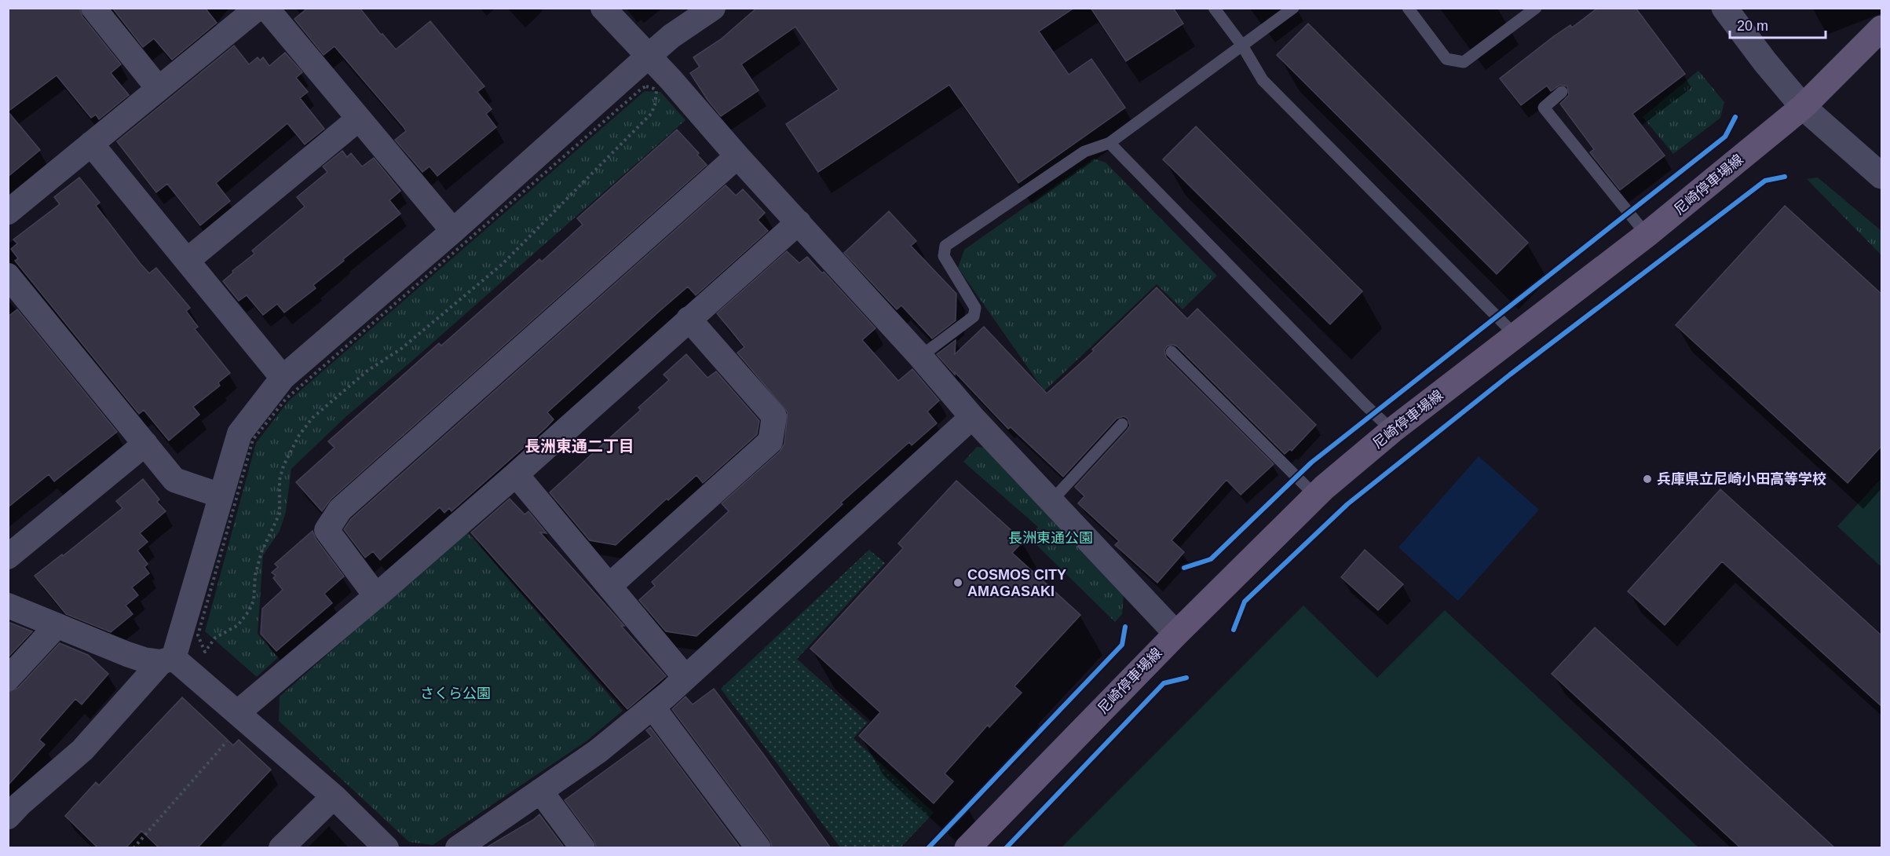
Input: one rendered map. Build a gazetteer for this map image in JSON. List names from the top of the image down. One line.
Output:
{"streets":{"main road":["尼崎停車場線"]},"districts":["長洲東通二丁目"],"parks":["長洲東通公園","さくら公園"],"places":["兵庫県立尼崎小田高等学校","COSMOS CITY AMAGASAKI"],"scale_bar":"20 m"}
